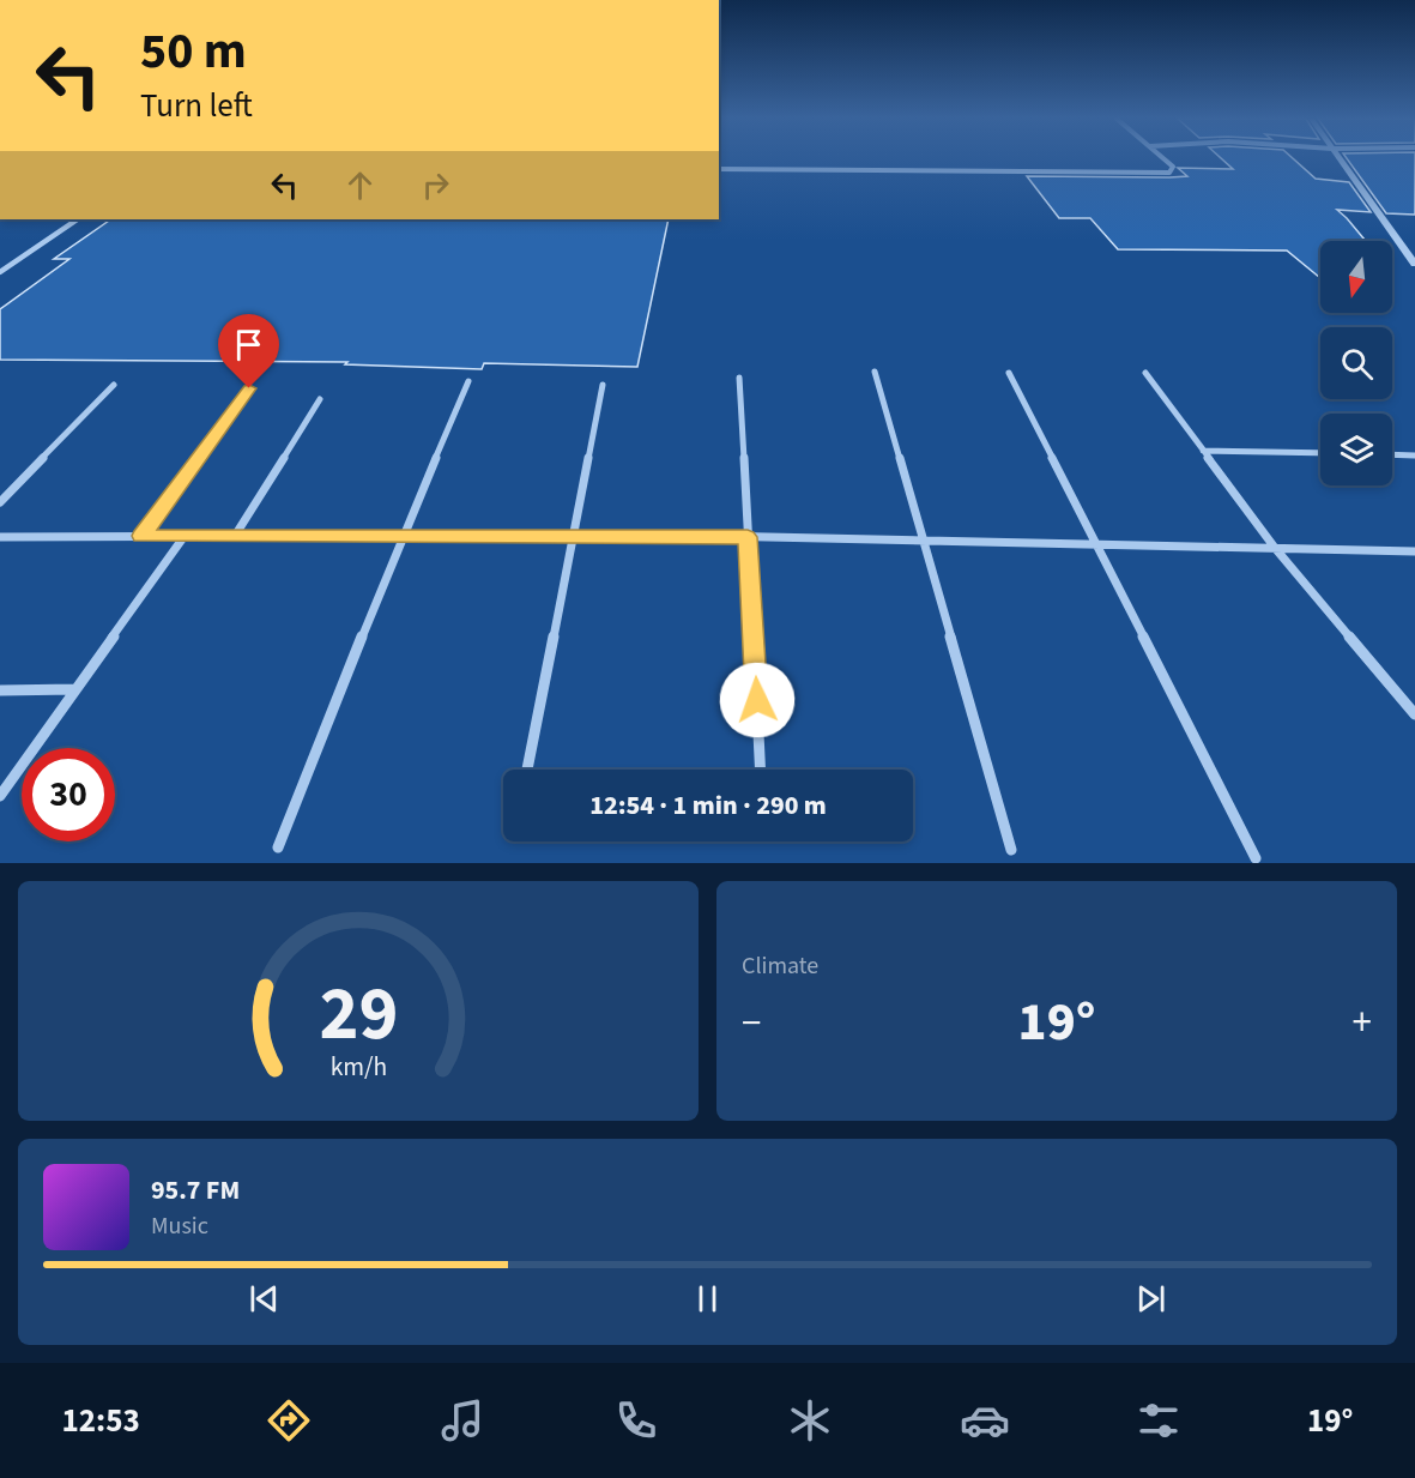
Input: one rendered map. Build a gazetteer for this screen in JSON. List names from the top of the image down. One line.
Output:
{"north":"bottom","page":{"turn":["50 m","Turn left"],"limit":"30","trip":"12:54 · 1 min · 290 m","tile":"Climate","heat":["−","19°","+"],"song":["95.7 FM","Music"],"tabs":["12:53","19°"],"gauge":["29","km/h"]}}
